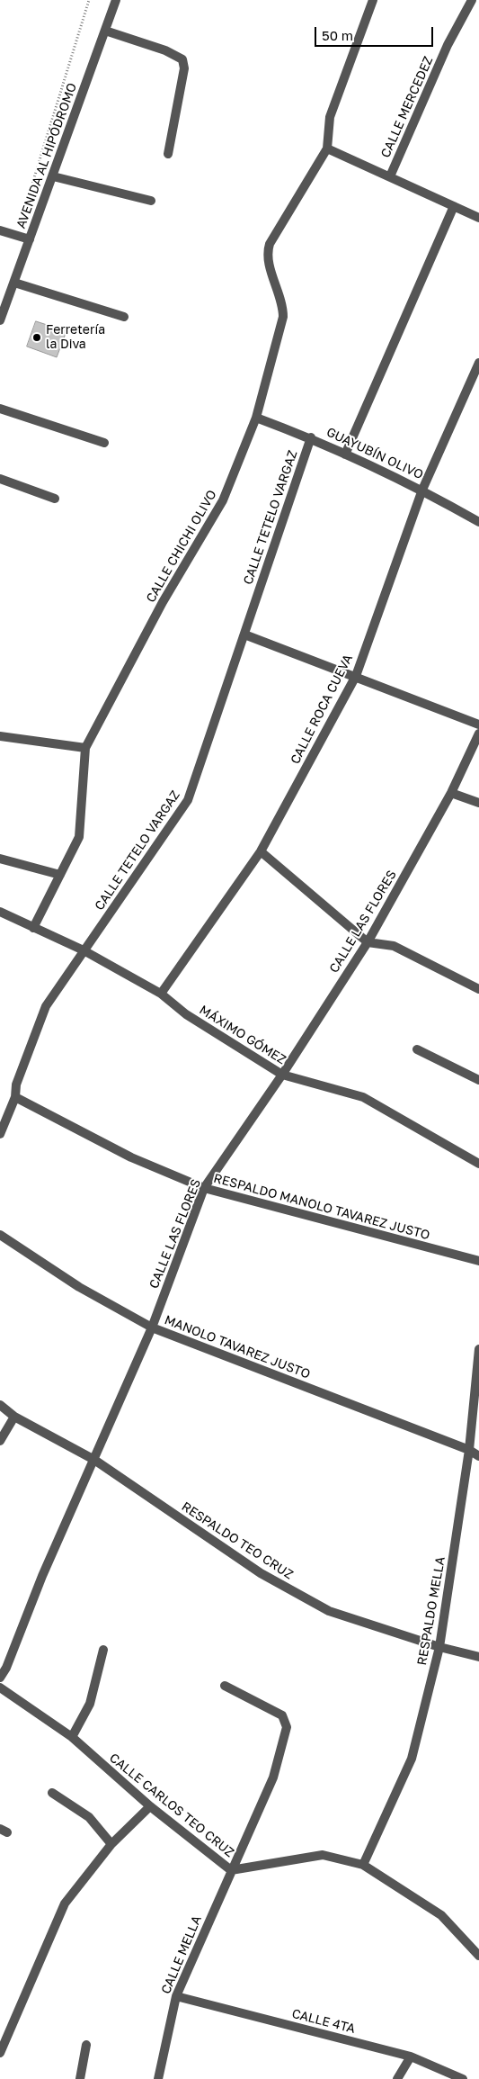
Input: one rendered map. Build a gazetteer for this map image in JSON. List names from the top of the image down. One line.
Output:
{"streets":{"street":["CALLE MERCEDEZ","AVENIDA AL HIPÓDROMO","GUAYUBÍN OLIVO","CALLE TETELO VARGAZ","CALLE CHICHI OLIVO","CALLE ROCA CUEVA","CALLE LAS FLORES","MÁXIMO GÓMEZ","RESPALDO MANOLO TAVAREZ JUSTO","MANOLO TAVAREZ JUSTO","RESPALDO TEO CRUZ","RESPALDO MELLA","CALLE CARLOS TEO CRUZ","CALLE MELLA","CALLE 4TA"]},"crossings":[["GUAYUBÍN OLIVO","CALLE TETELO VARGAZ"],["GUAYUBÍN OLIVO","CALLE CHICHI OLIVO"],["GUAYUBÍN OLIVO","CALLE ROCA CUEVA"],["CALLE TETELO VARGAZ","MÁXIMO GÓMEZ"],["CALLE TETELO VARGAZ","RESPALDO MANOLO TAVAREZ JUSTO"],["CALLE CHICHI OLIVO","MÁXIMO GÓMEZ"],["CALLE ROCA CUEVA","MÁXIMO GÓMEZ"],["CALLE LAS FLORES","MÁXIMO GÓMEZ"],["CALLE LAS FLORES","RESPALDO MANOLO TAVAREZ JUSTO"],["CALLE LAS FLORES","MANOLO TAVAREZ JUSTO"],["CALLE LAS FLORES","RESPALDO TEO CRUZ"],["MANOLO TAVAREZ JUSTO","RESPALDO MELLA"],["RESPALDO TEO CRUZ","RESPALDO MELLA"],["RESPALDO MELLA","CALLE CARLOS TEO CRUZ"],["CALLE CARLOS TEO CRUZ","CALLE MELLA"],["CALLE MELLA","CALLE 4TA"]],"places":["Ferretería la Diva"],"scale_bar":"50 m"}
